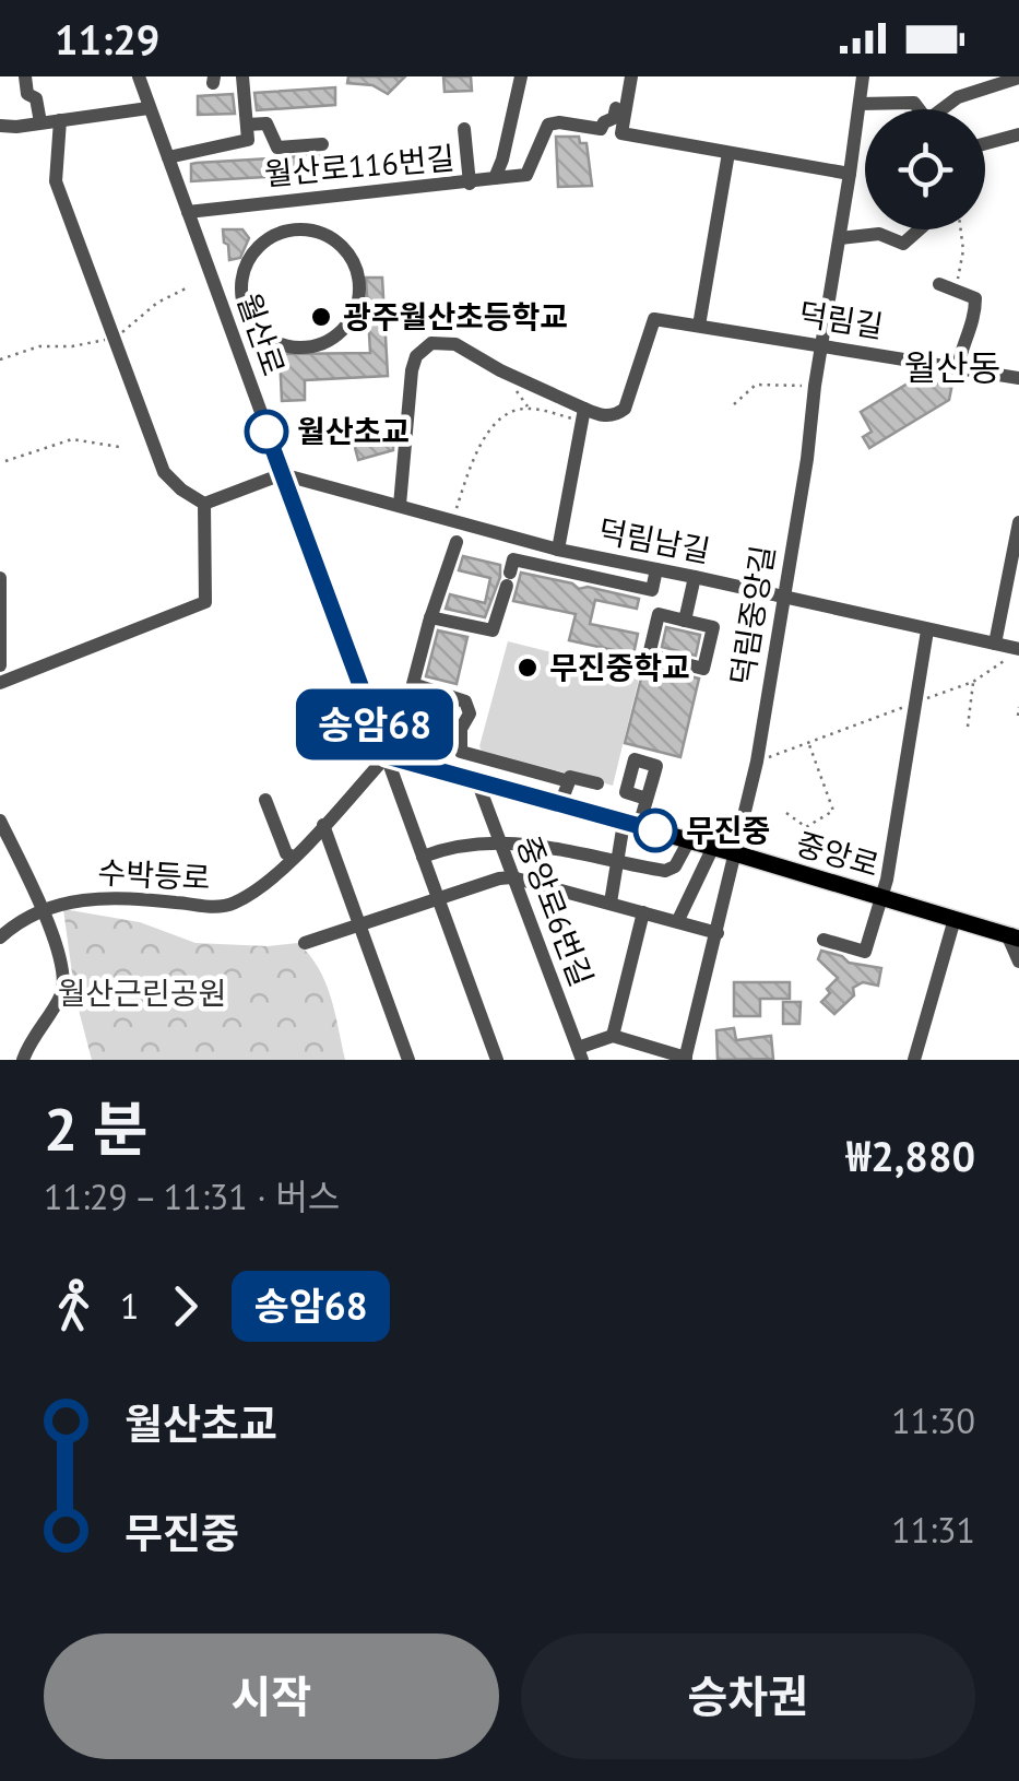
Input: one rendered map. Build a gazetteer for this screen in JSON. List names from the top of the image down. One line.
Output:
{"streets":{"main road":["중앙로"],"street":["월산로116번길","덕림길","월산로","덕림남길","덕림중앙길","수박등로","중앙로6번길"]},"crossings":[["월산로116번길","월산로"],["덕림길","덕림중앙길"],["월산로","덕림남길"],["월산로","중앙로"],["월산로","수박등로"],["덕림남길","덕림중앙길"],["덕림중앙길","중앙로"],["중앙로","수박등로"],["중앙로","중앙로6번길"]],"districts":["월산동"],"parks":["월산근린공원"],"places":["광주월산초등학교","월산초교","무진중학교","무진중"],"lines":["bus line 송암68"],"page":{"status":"11:29","on_map":"송암68","heading":["2 분","11:29 – 11:31 · 버스","₩2,880"],"legs":["1","송암68"],"list":[{"name":"월산초교","value":"11:30"},{"name":"무진중","value":"11:31"}],"buttons":["시작","승차권"]}}
